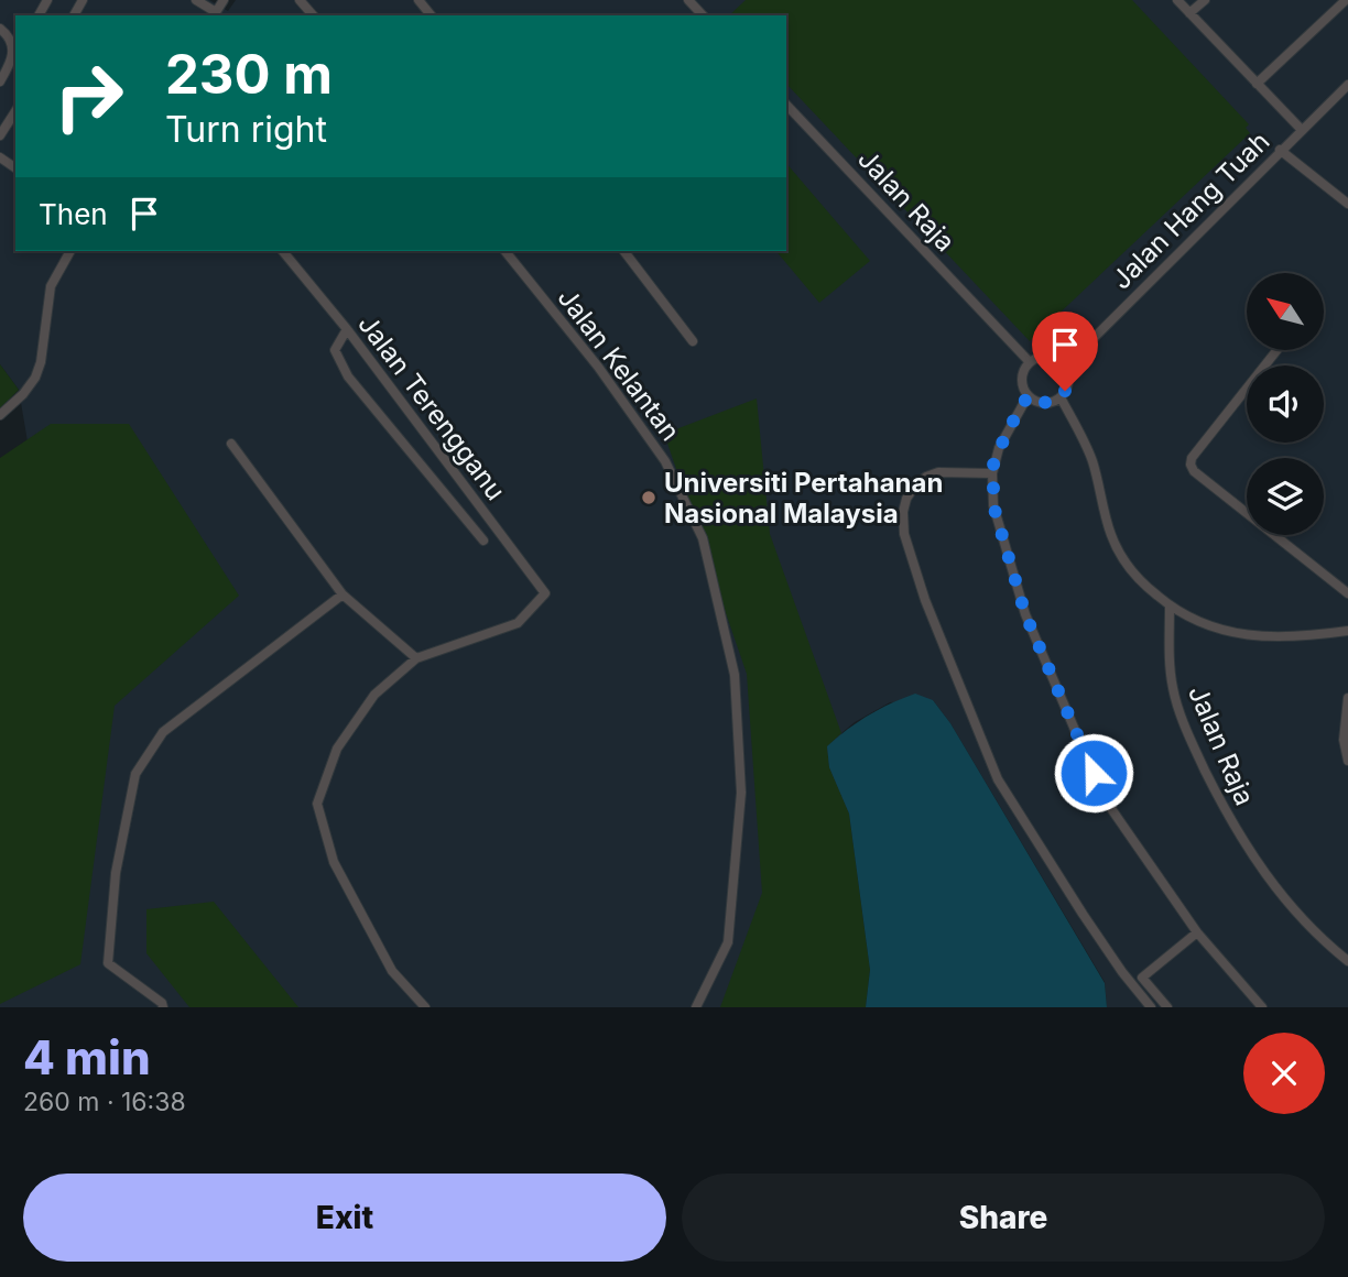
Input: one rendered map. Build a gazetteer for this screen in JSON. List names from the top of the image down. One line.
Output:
{"streets":{"street":["Jalan Raja","Jalan Hang Tuah","Jalan Kelantan","Jalan Terengganu"]},"crossings":[["Jalan Raja","Jalan Hang Tuah"]],"places":["Universiti Pertahanan Nasional Malaysia"],"north":"top left","page":{"turn":["230 m","Turn right"],"then":"Then","heading":["4 min","260 m · 16:38"],"buttons":["Exit","Share"]}}
